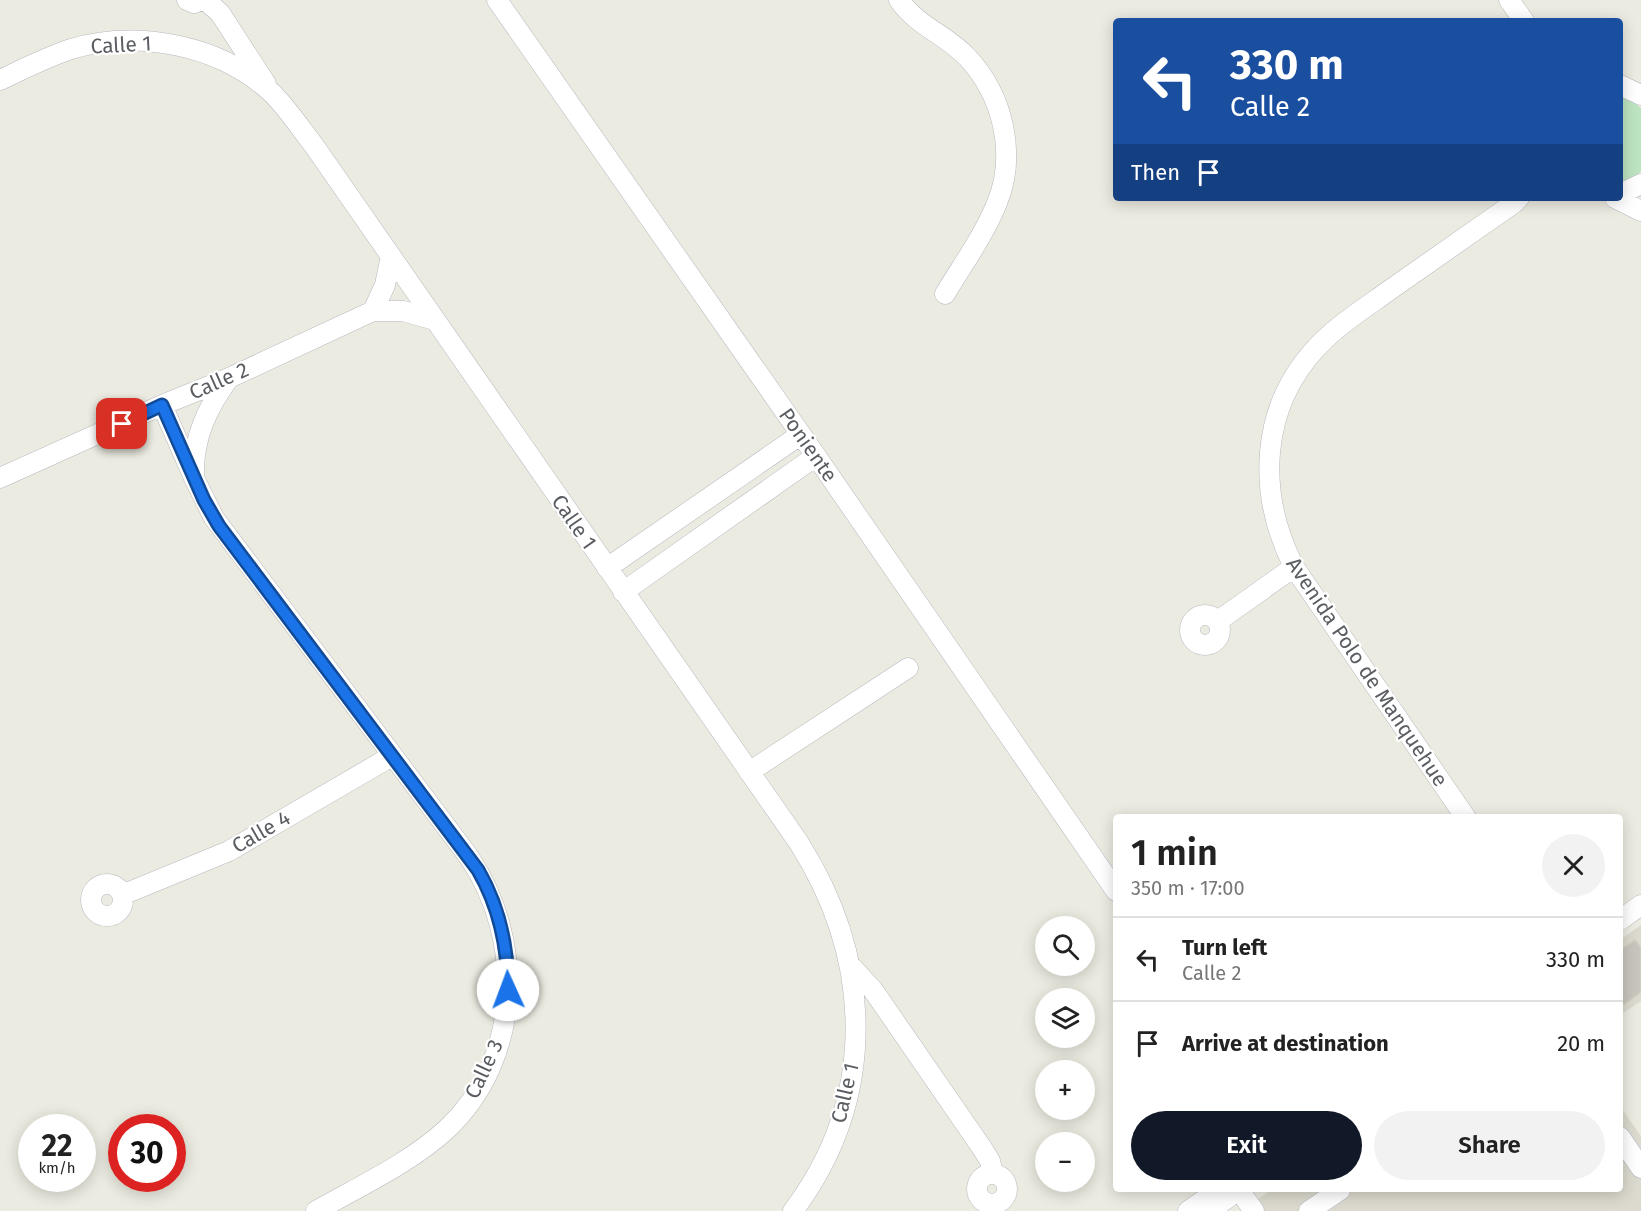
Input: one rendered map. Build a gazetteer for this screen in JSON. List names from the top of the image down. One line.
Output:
{"streets":{"street":["Calle 1","Calle 2","Poniente","Avenida Polo de Manquehue","Calle 4","Calle 3"]},"crossings":[["Calle 1","Calle 2"],["Calle 2","Calle 3"],["Calle 4","Calle 3"]],"page":{"turn":["330 m","Calle 2"],"then":"Then","heading":["1 min","350 m · 17:00"],"map_buttons":["+","−"],"list":[{"name":"Turn left","note":"Calle 2","value":"330 m"},{"name":"Arrive at destination","value":"20 m"}],"buttons":["Exit","Share"],"speed":"22 km/h","limit":"30"}}
